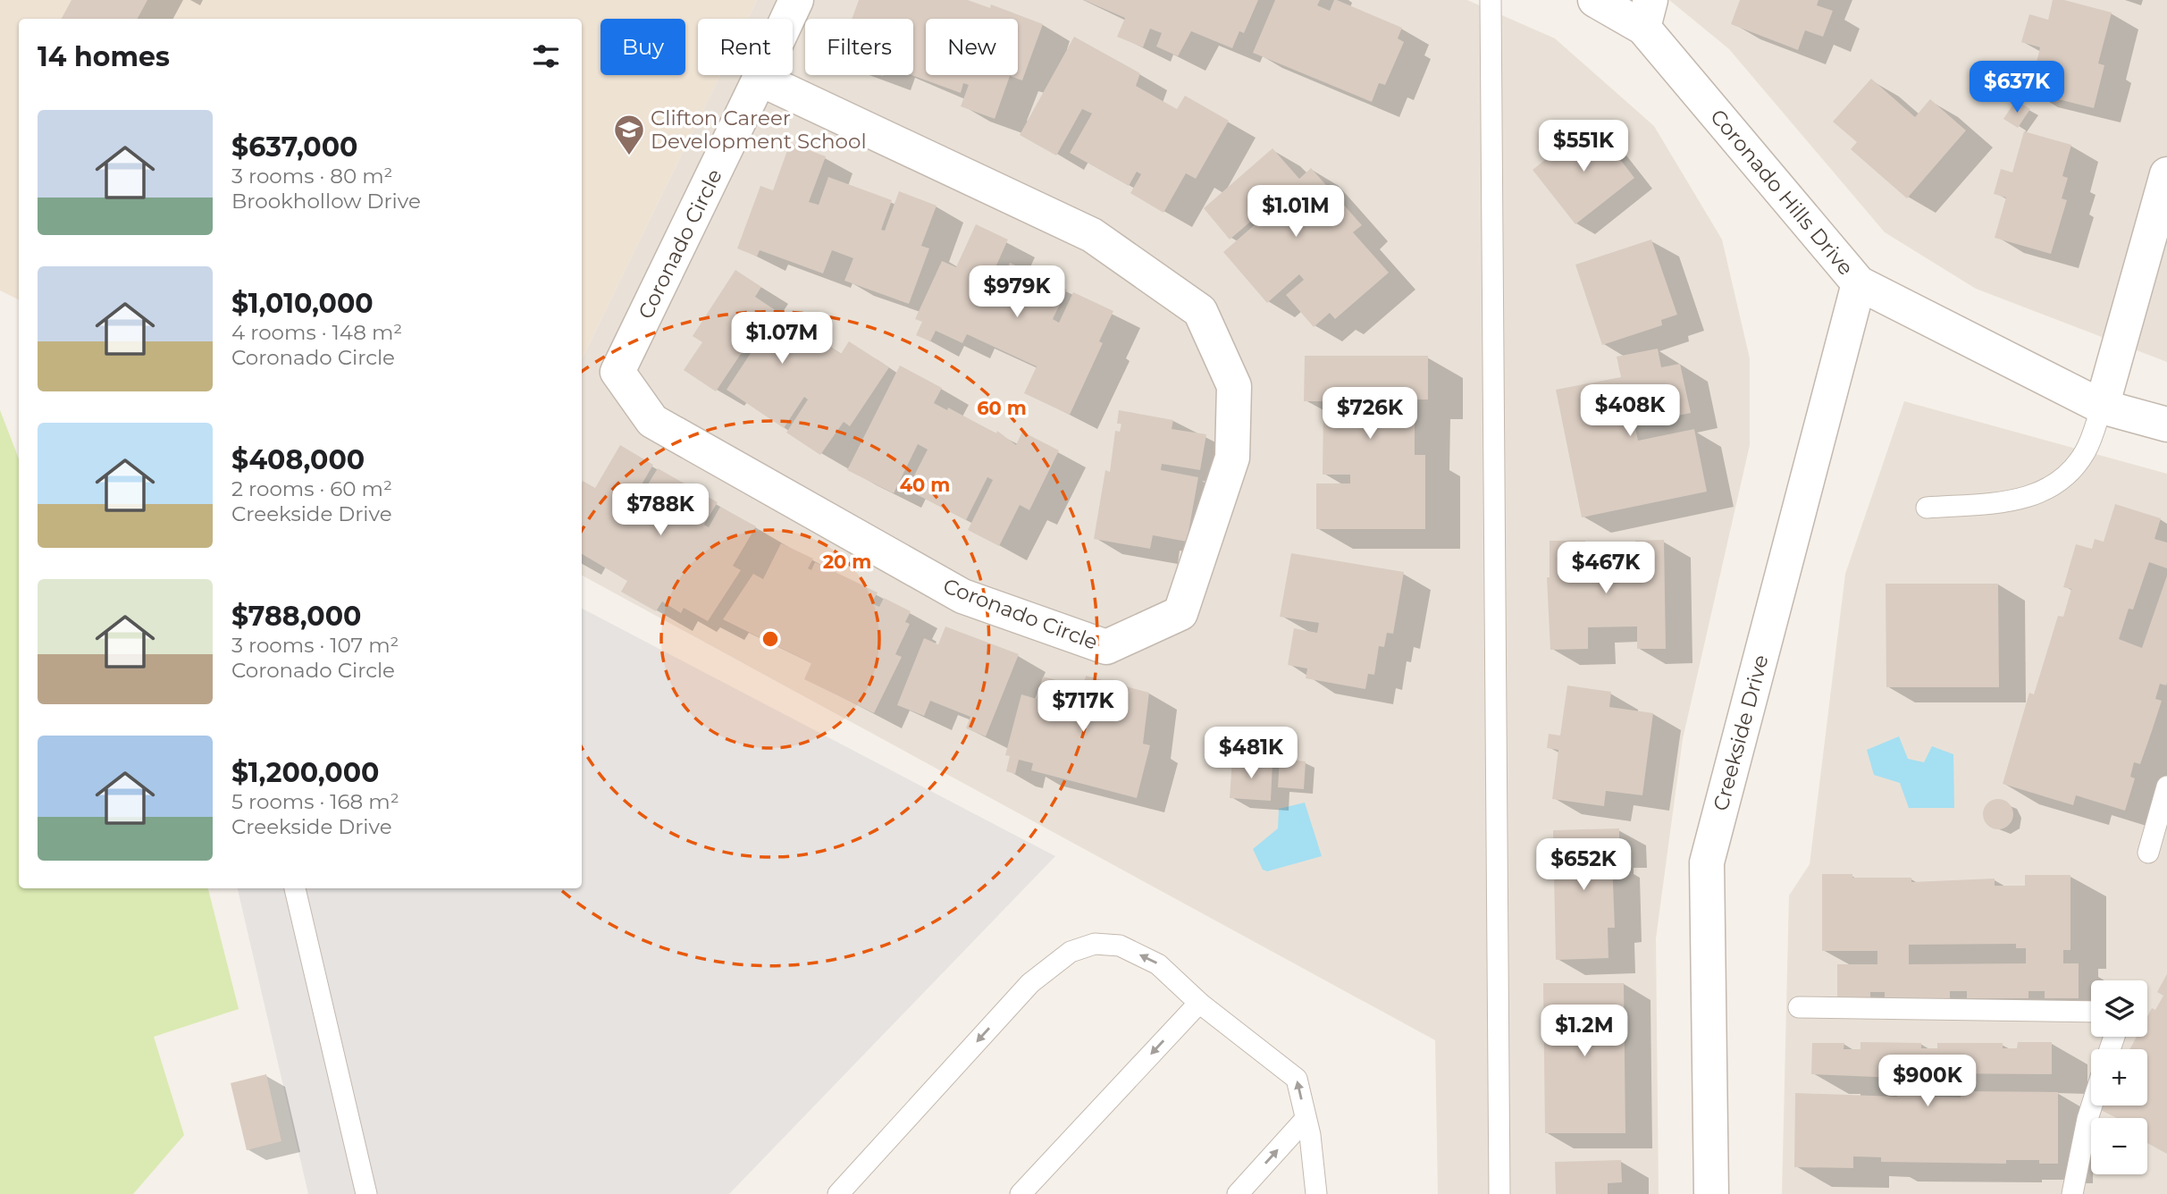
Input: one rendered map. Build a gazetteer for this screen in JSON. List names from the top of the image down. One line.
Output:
{"streets":{"street":["Coronado Hills Drive","Coronado Circle","Creekside Drive"]},"crossings":[["Coronado Hills Drive","Creekside Drive"]],"places":{"school or university":["Clifton Career Development School"]},"page":{"chip":["Buy","Rent","Filters","New"],"heading":"14 homes","price":["$637K","$551K","$1.01M","$979K","$1.07M","$408K","$726K","$788K","$467K","$717K","$481K","$652K","$1.2M","$900K"],"list":[{"name":"$637,000","note":"3 rooms · 80 m² · Brookhollow Drive"},{"name":"$1,010,000","note":"4 rooms · 148 m² · Coronado Circle"},{"name":"$408,000","note":"2 rooms · 60 m² · Creekside Drive"},{"name":"$788,000","note":"3 rooms · 107 m² · Coronado Circle"},{"name":"$1,200,000","note":"5 rooms · 168 m² · Creekside Drive"}],"map_buttons":["+","−"]},"rings":["60 m","40 m","20 m"]}
